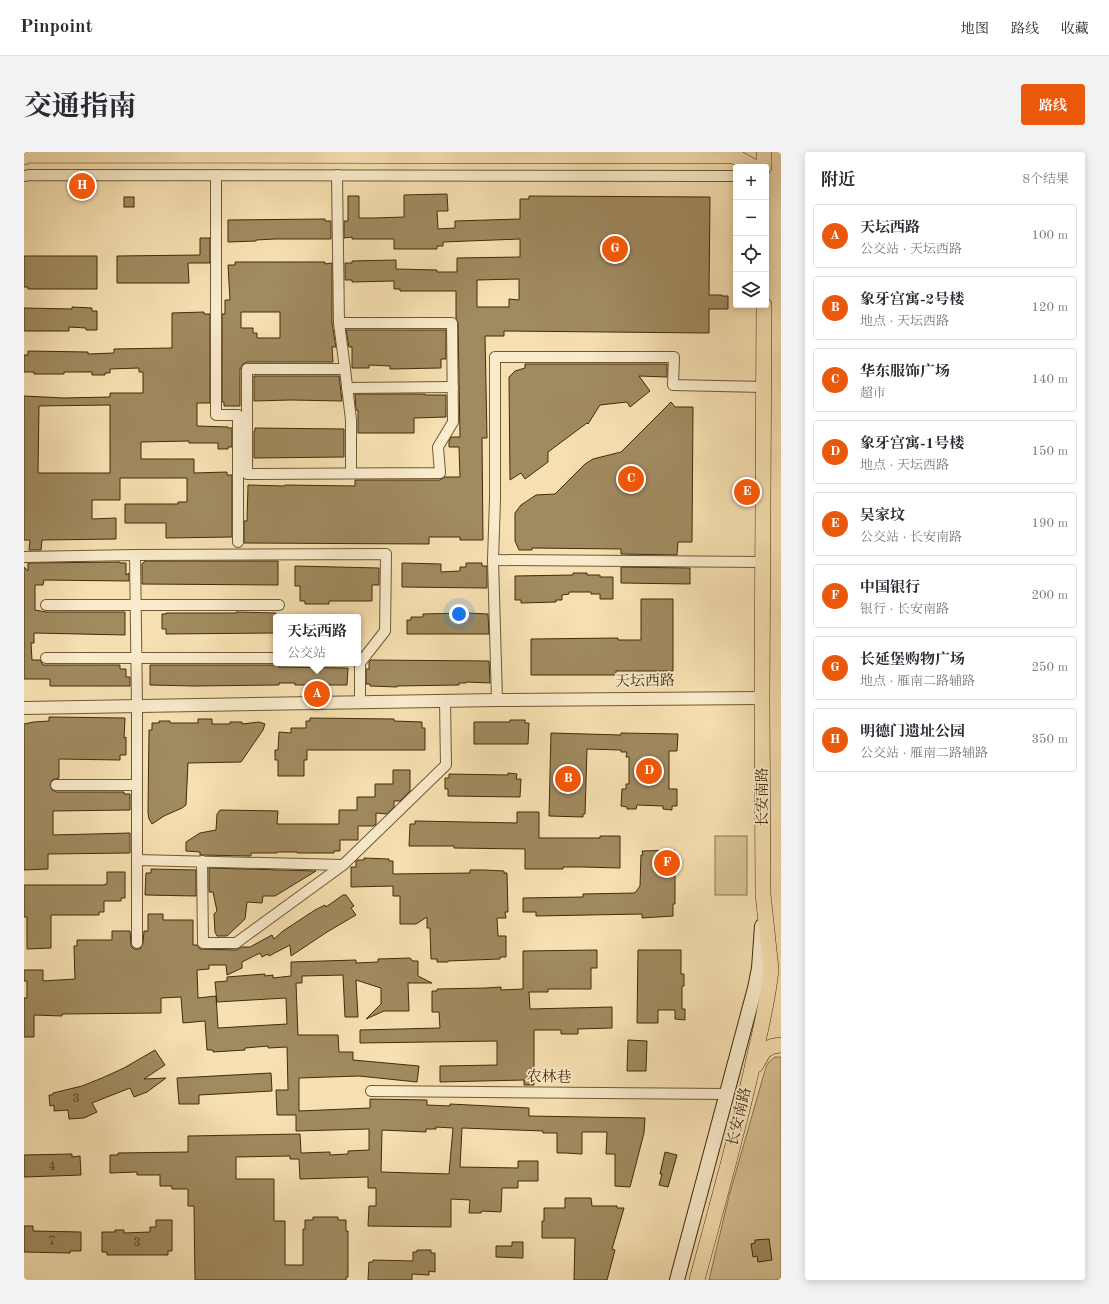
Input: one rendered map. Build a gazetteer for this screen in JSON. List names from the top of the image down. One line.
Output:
{"streets":{"main road":["长安南路"],"street":["天坛西路","农林巷"]},"crossings":[["天坛西路","长安南路"]],"house_numbers":["3","4","7","3"],"page":{"header":"Pinpoint","nav":["地图","路线","收藏"],"title":"交通指南","buttons":"路线","heading":["附近","8个结果"],"map_buttons":["+","−"],"pins":["H","G","C","E","A","D","B","F"],"list":[{"mark":"A","name":"天坛西路","note":"公交站 · 天坛西路","value":"100 m"},{"mark":"B","name":"象牙宫寓-2号楼","note":"地点 · 天坛西路","value":"120 m"},{"mark":"C","name":"华东服饰广场","note":"超市","value":"140 m"},{"mark":"D","name":"象牙宫寓-1号楼","note":"地点 · 天坛西路","value":"150 m"},{"mark":"E","name":"吴家坟","note":"公交站 · 长安南路","value":"190 m"},{"mark":"F","name":"中国银行","note":"银行 · 长安南路","value":"200 m"},{"mark":"G","name":"长延堡购物广场","note":"地点 · 雁南二路辅路","value":"250 m"},{"mark":"H","name":"明德门遗址公园","note":"公交站 · 雁南二路辅路","value":"350 m"}],"popup":["天坛西路","公交站"]}}
